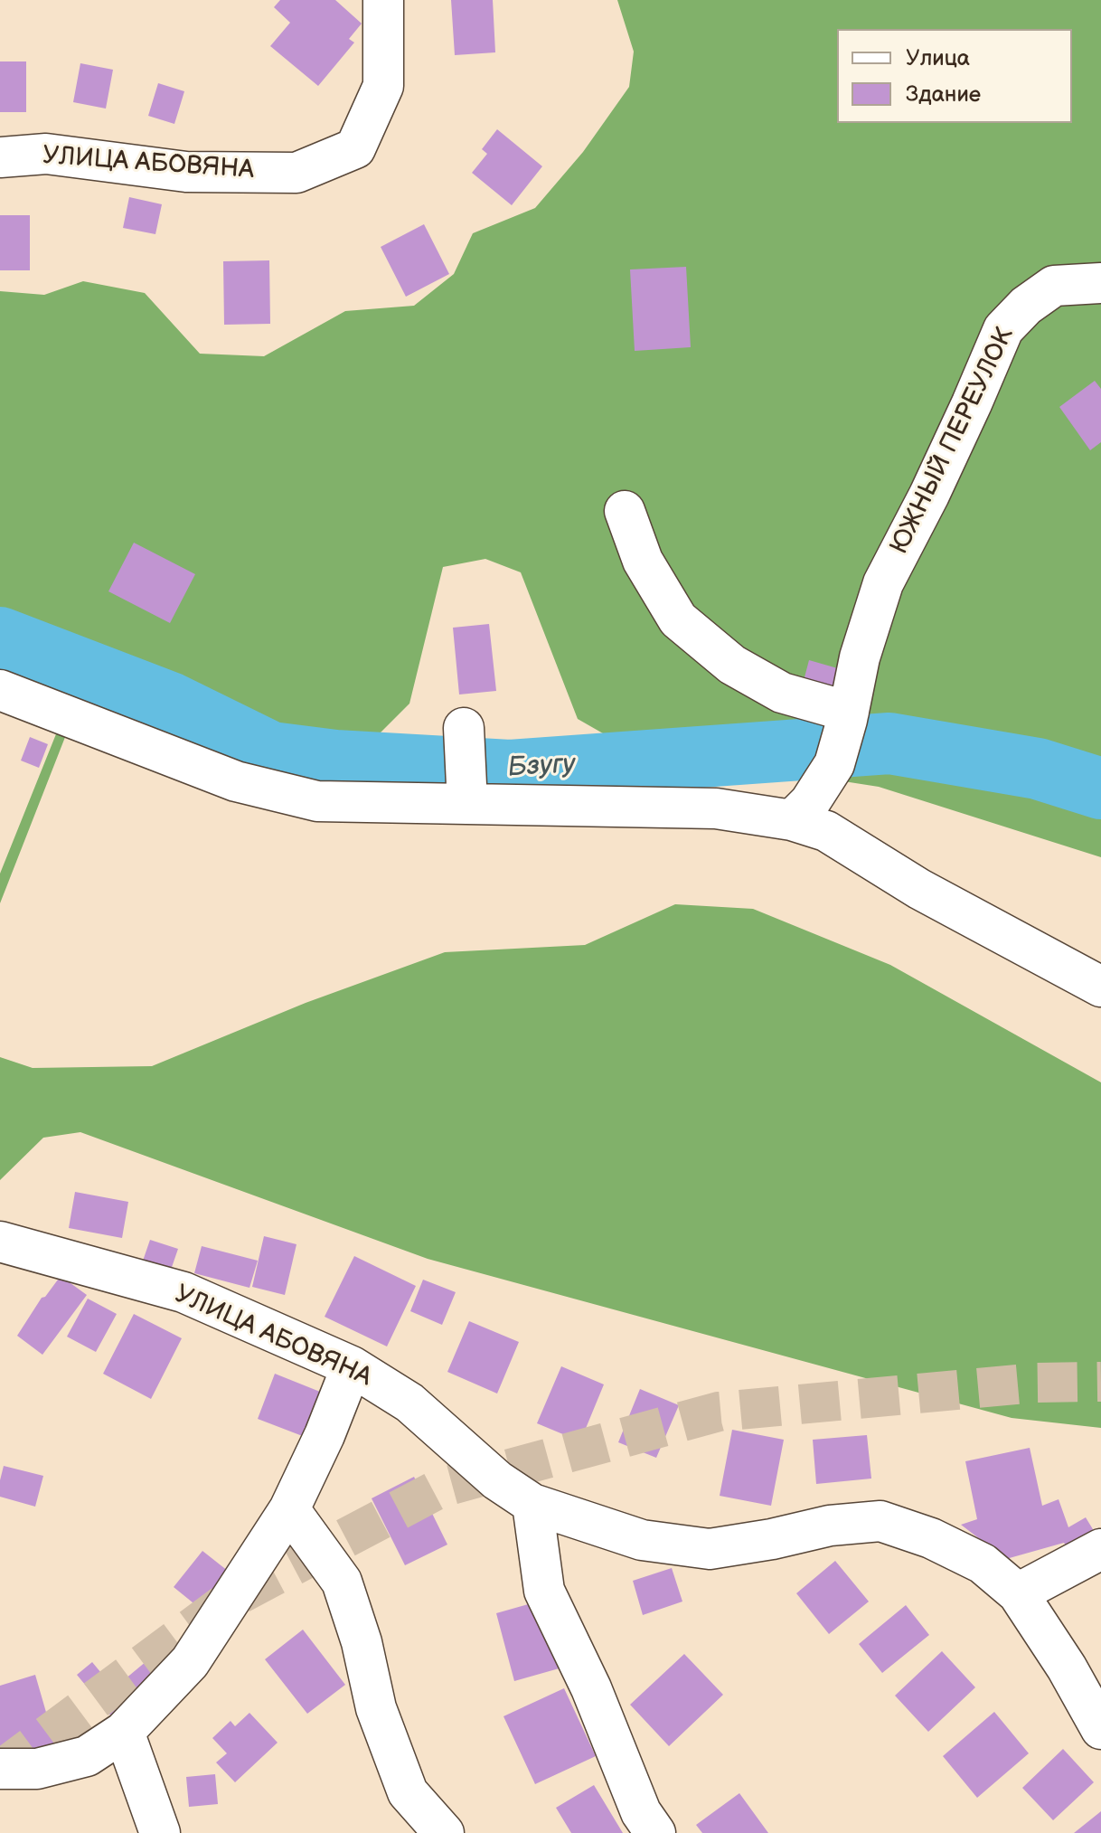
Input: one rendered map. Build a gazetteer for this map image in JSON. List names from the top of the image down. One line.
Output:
{"streets":{"street":["УЛИЦА АБОВЯНА","ЮЖНЫЙ ПЕРЕУЛОК"]},"water":["Бзугу"],"legend":["Улица","Здание"]}
